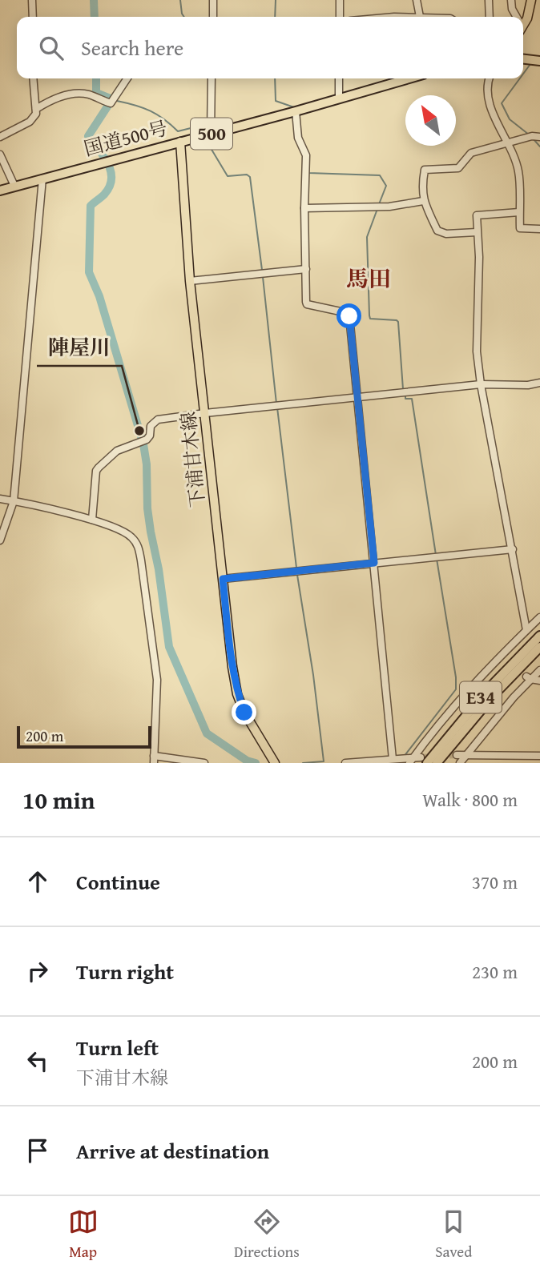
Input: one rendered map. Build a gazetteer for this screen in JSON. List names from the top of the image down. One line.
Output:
{"streets":{"highway":["500","国道500号","E34"],"main road":["下浦甘木線"]},"crossings":[["国道500号","下浦甘木線"]],"districts":["馬田"],"places":["陣屋川"],"scale_bar":"200 m","north":"top left","page":{"search":"Search here","scale":"200 m","heading":["10 min","Walk · 800 m"],"list":[["Continue","370 m"],["Turn right","230 m"],["Turn left","下浦甘木線","200 m"],"Arrive at destination"],"nav":["Map","Directions","Saved"]}}
